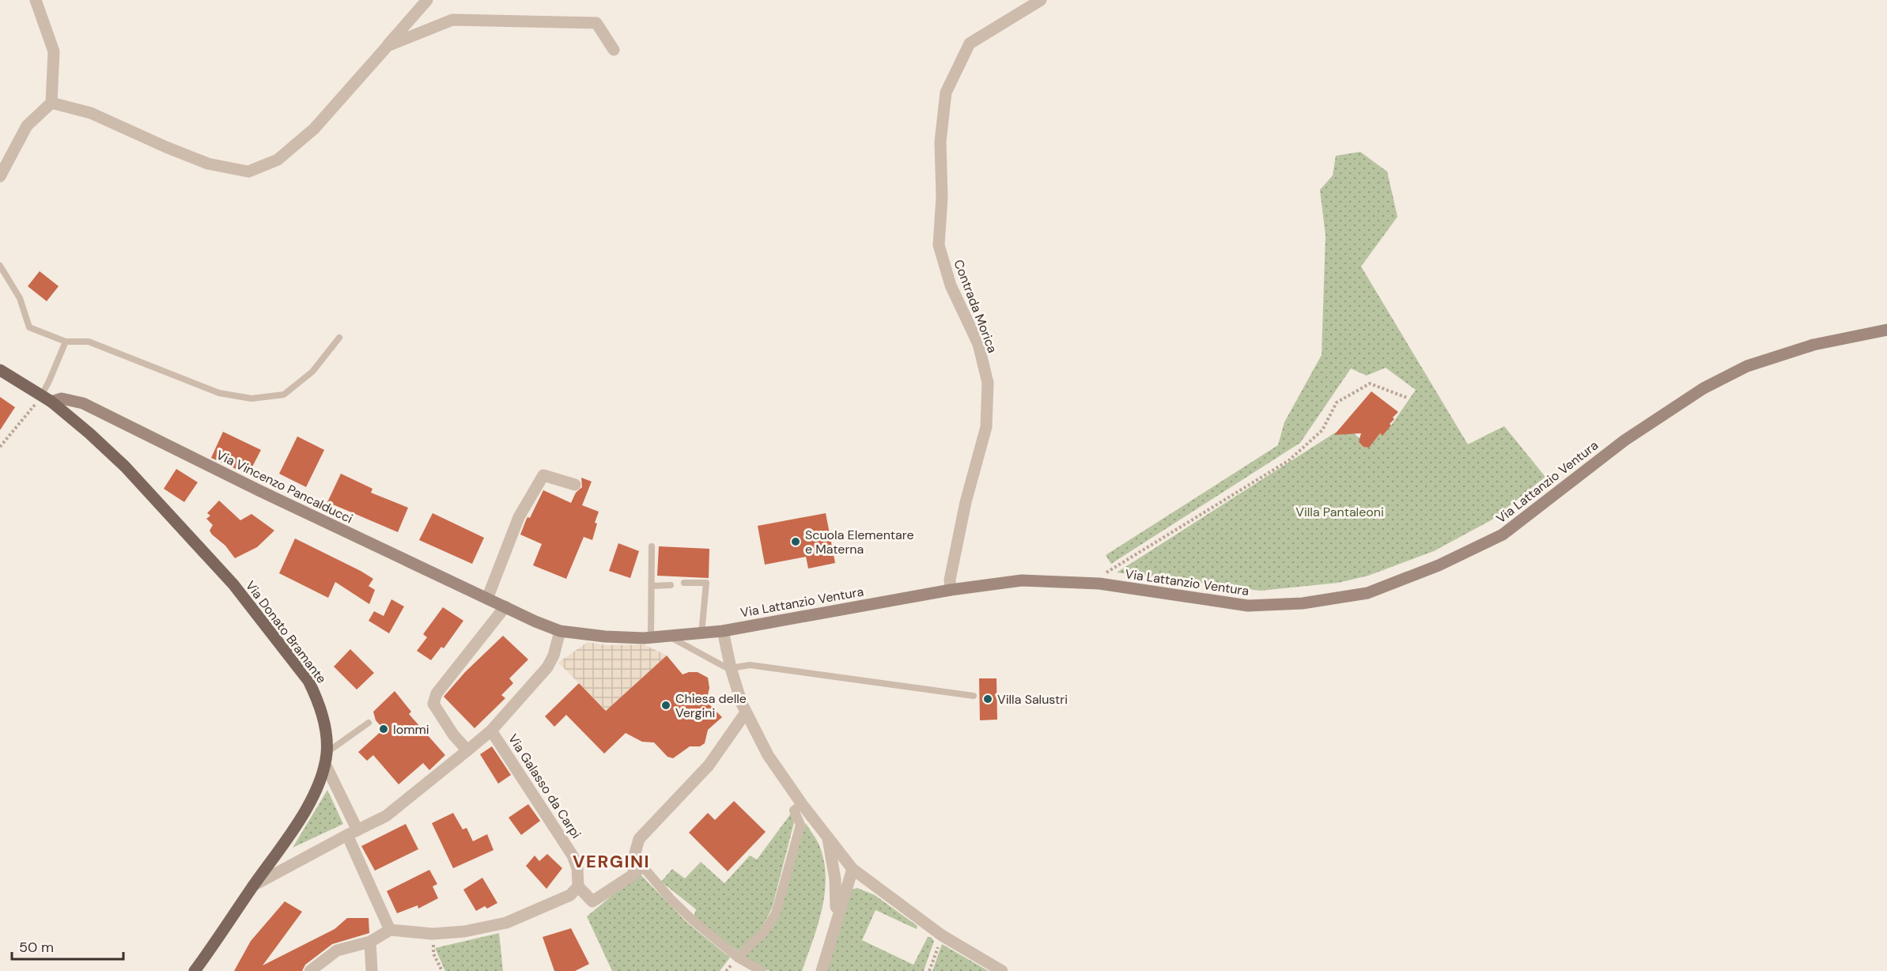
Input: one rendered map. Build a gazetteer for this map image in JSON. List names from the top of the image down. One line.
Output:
{"streets":{"main road":["Via Lattanzio Ventura","Via Vincenzo Pancalducci","Via Donato Bramante"],"street":["Contrada Morica","Via Galasso da Carpi"]},"crossings":[["Contrada Morica","Via Lattanzio Ventura"],["Via Lattanzio Ventura","Via Vincenzo Pancalducci"],["Via Lattanzio Ventura","Via Galasso da Carpi"],["Via Vincenzo Pancalducci","Via Donato Bramante"],["Via Vincenzo Pancalducci","Via Galasso da Carpi"],["Via Donato Bramante","Via Galasso da Carpi"]],"districts":["VERGINI"],"parks":["Villa Pantaleoni"],"places":["Scuola Elementare e Materna","Villa Salustri","Chiesa delle Vergini","Iommi"],"scale_bar":"50 m"}
